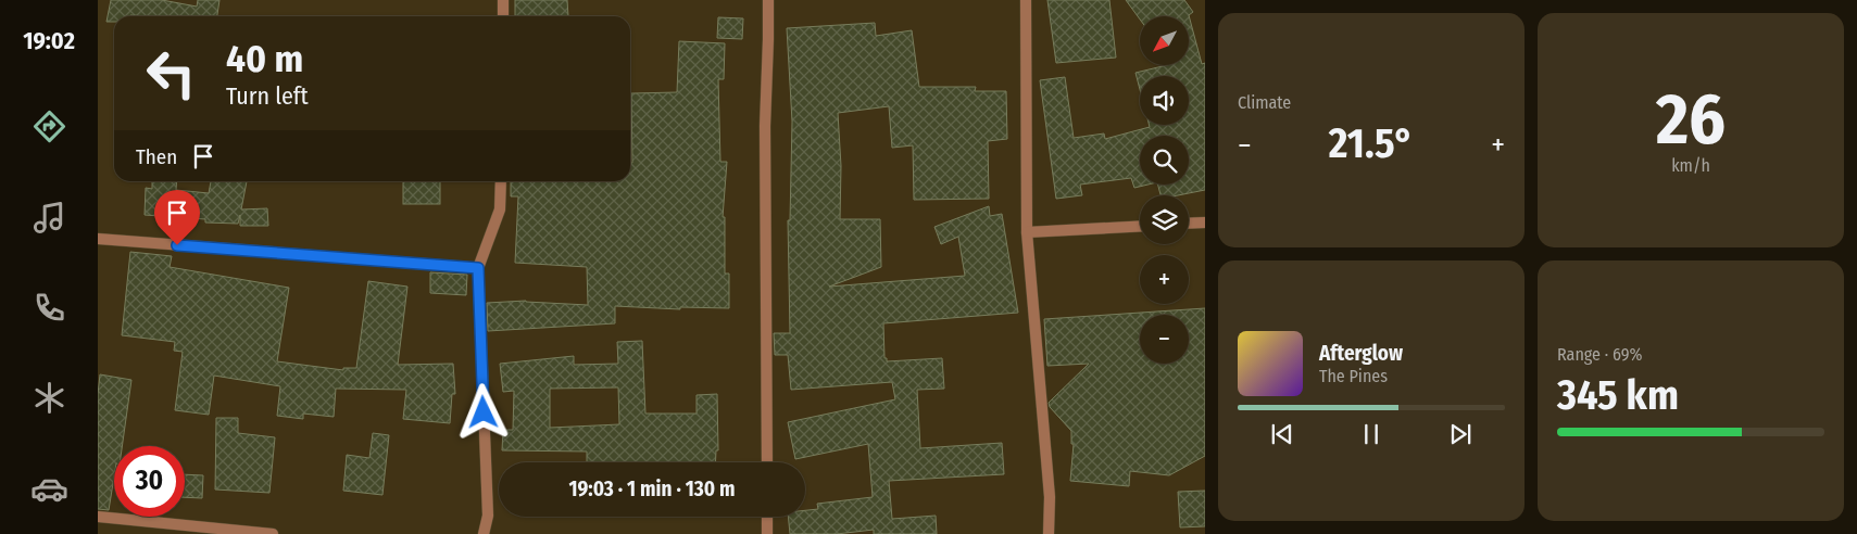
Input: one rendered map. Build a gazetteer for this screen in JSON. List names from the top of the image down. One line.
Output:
{"north":"bottom left","page":{"tabs":"19:02","tile":["Climate",["26","km/h"],["Range · 69%","345 km"]],"map_buttons":["+","−"],"turn":["40 m","Turn left"],"heat":["−","21.5°","+"],"then":"Then","song":["Afterglow","The Pines"],"limit":"30","trip":"19:03 · 1 min · 130 m"}}
